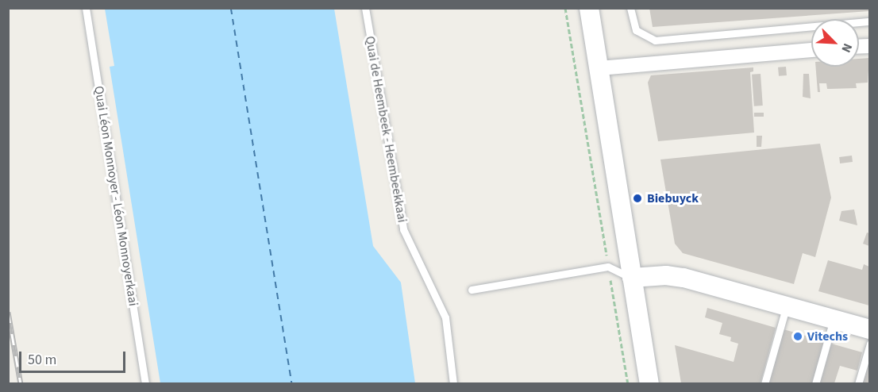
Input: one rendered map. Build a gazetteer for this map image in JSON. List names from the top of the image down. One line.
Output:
{"streets":{"lane":["Quai de Heembeek - Heembeekkaai","Quai Léon Monnoyer - Léon Monnoyerkaai"]},"places":["Biebuyck","Vitechs"],"scale_bar":"50 m","north":"bottom right"}
